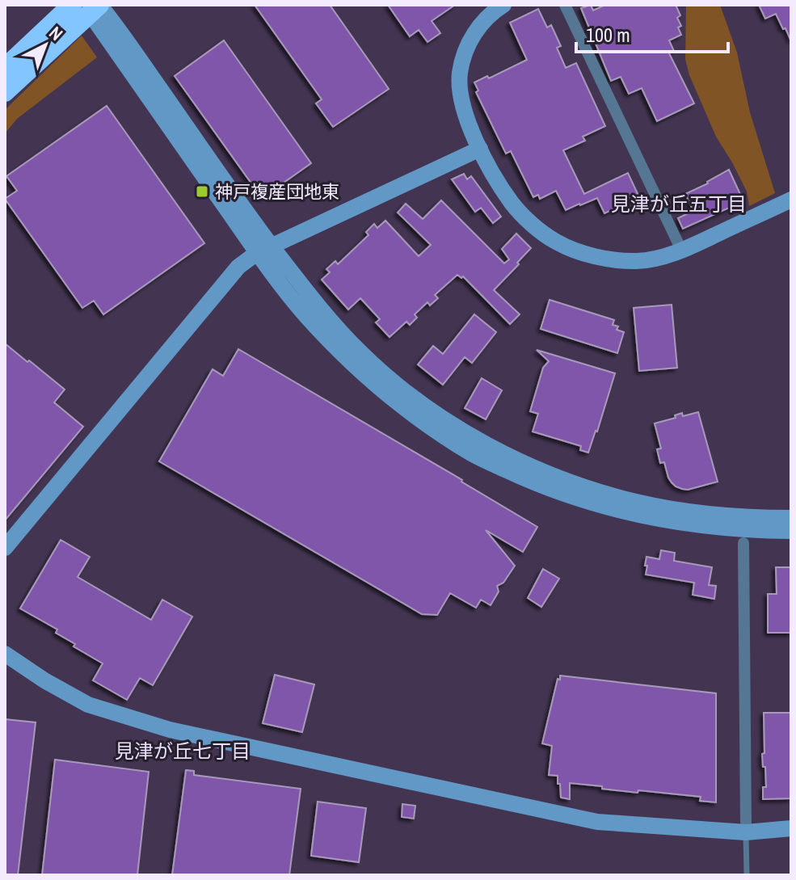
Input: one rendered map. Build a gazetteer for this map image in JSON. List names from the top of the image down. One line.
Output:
{"districts":["見津が丘五丁目","見津が丘七丁目"],"places":{"transit":["神戸複産団地東"]},"scale_bar":"100 m","north":"top right"}
